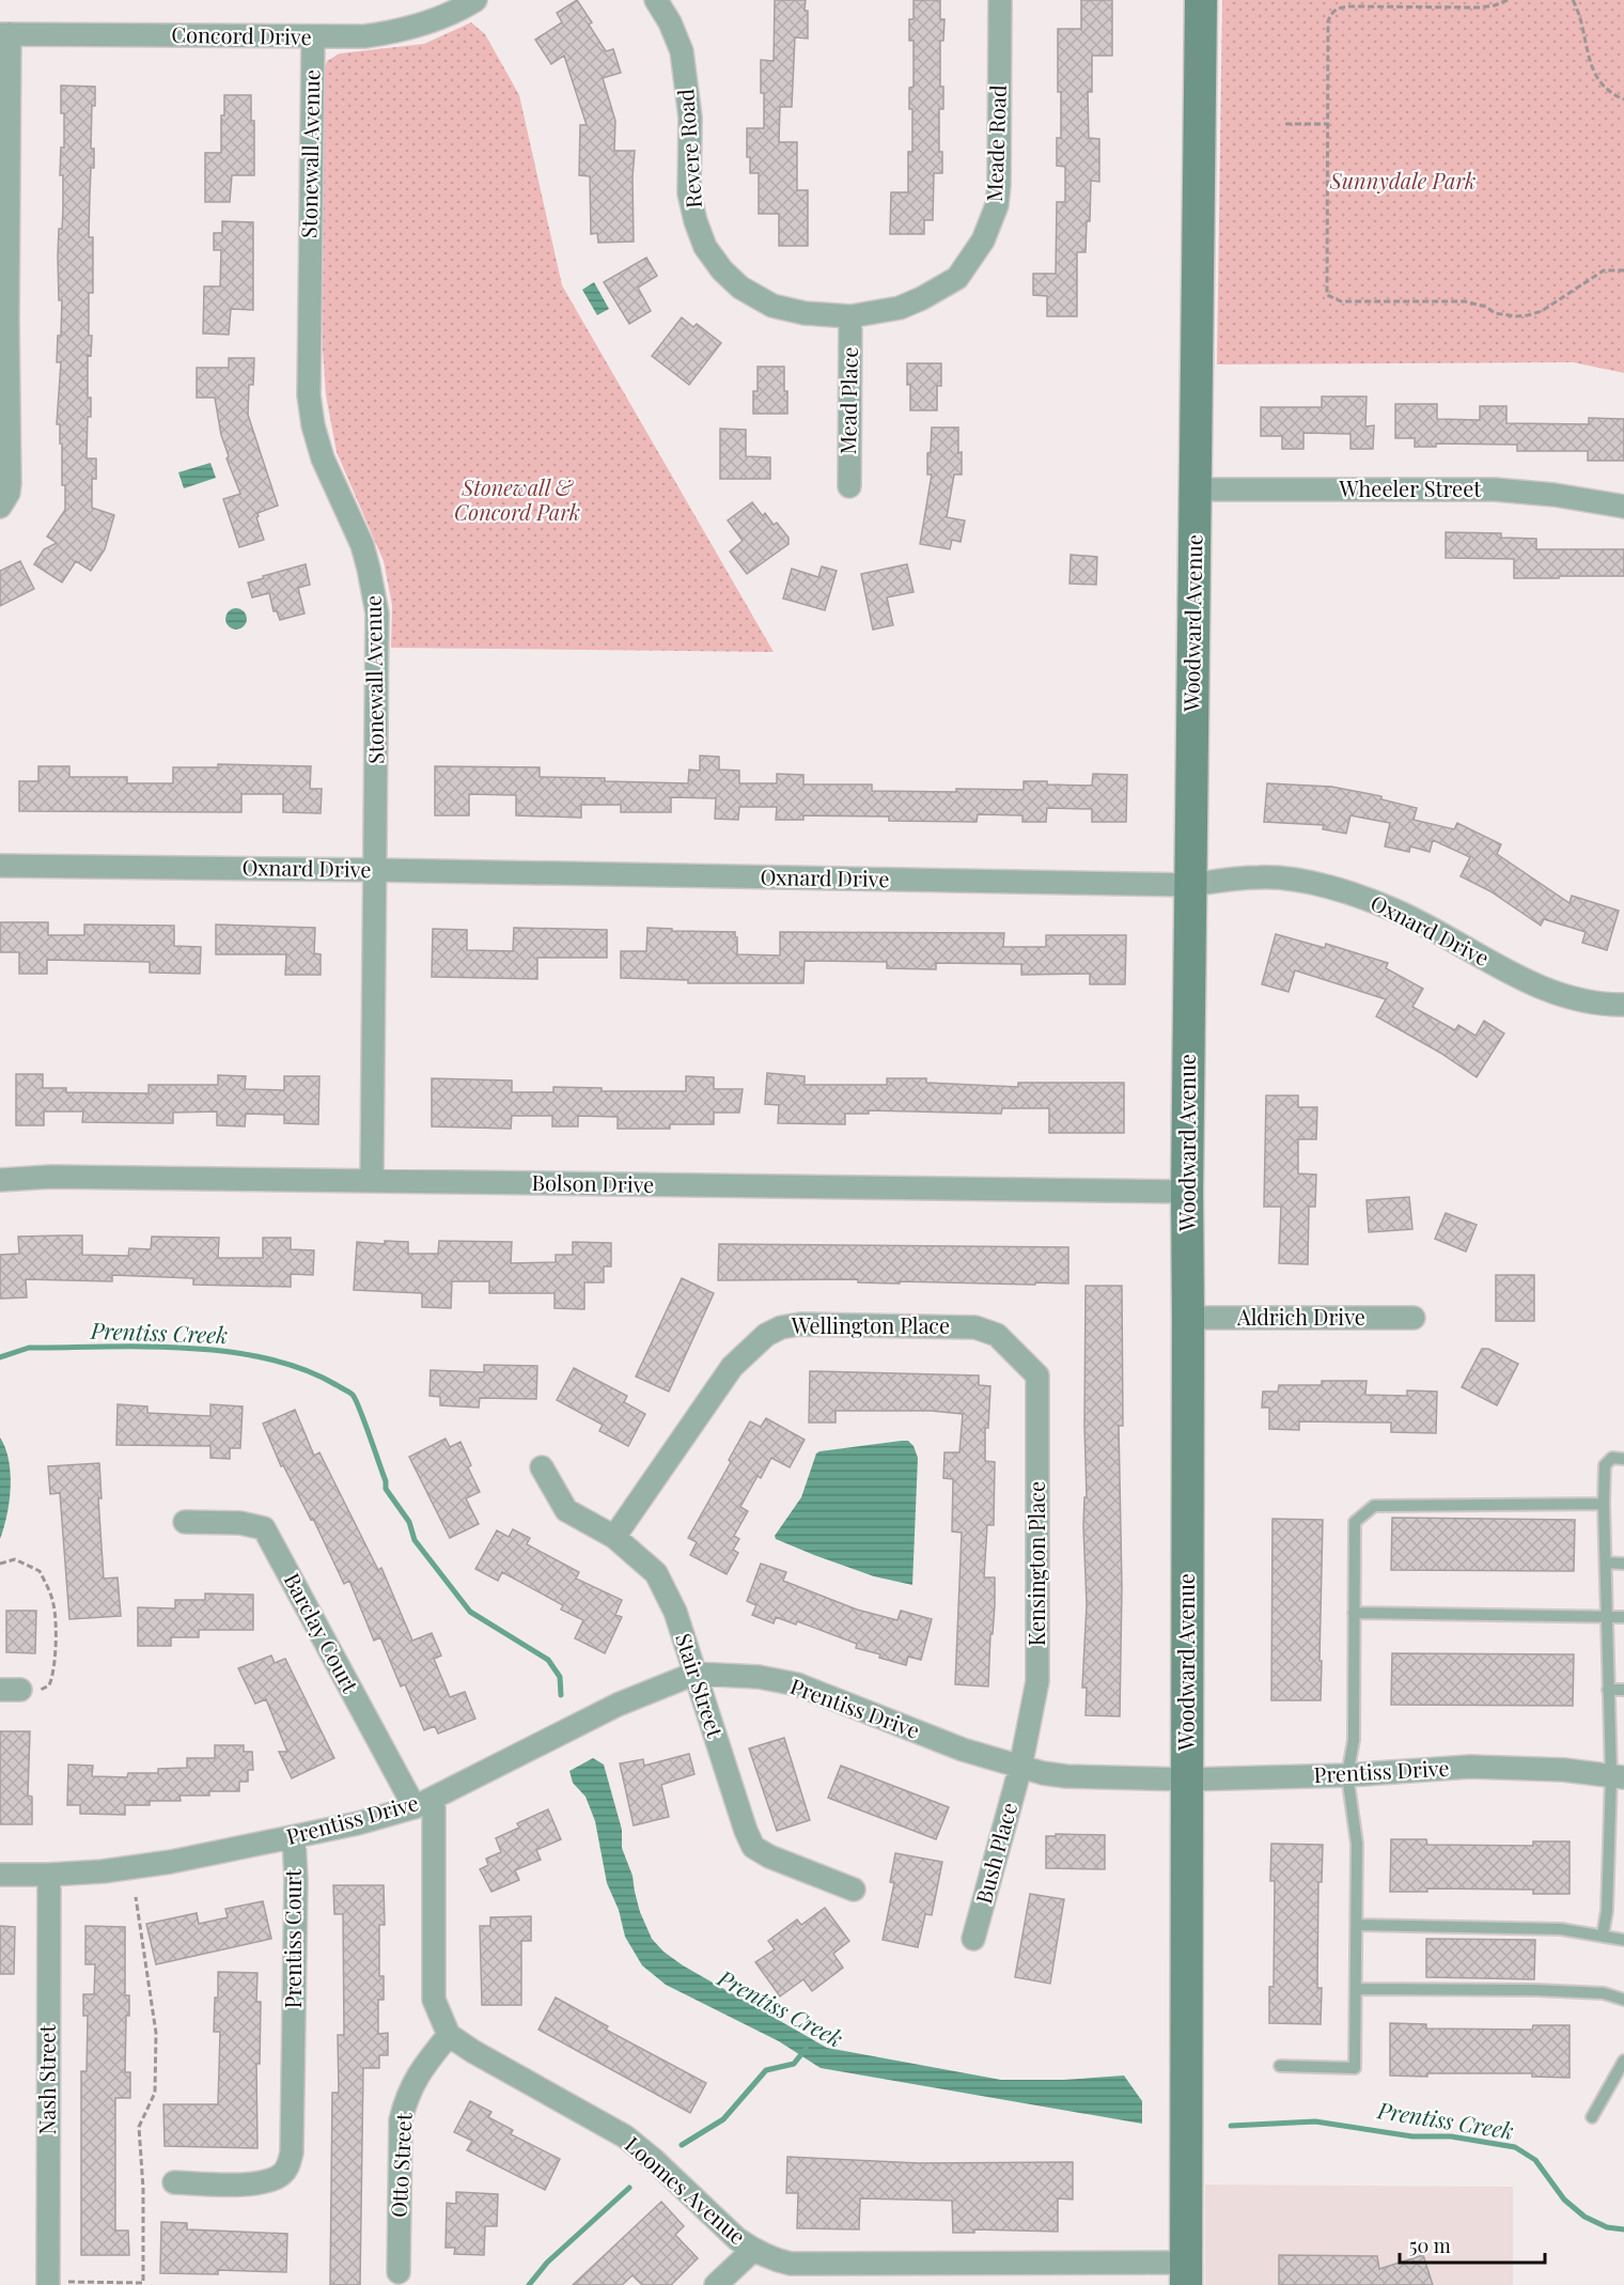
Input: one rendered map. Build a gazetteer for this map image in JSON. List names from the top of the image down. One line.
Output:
{"streets":{"main road":["Woodward Avenue"],"street":["Concord Drive","Meade Road","Revere Road","Stonewall Avenue","Mead Place","Wheeler Street","Oxnard Drive","Bolson Drive","Aldrich Drive","Wellington Place","Kensington Place","Barclay Court","Stair Street","Prentiss Drive","Bush Place","Prentiss Court","Nash Street","Otto Street","Loomes Avenue"]},"crossings":[["Concord Drive","Stonewall Avenue"],["Meade Road","Revere Road"],["Meade Road","Mead Place"],["Revere Road","Mead Place"],["Stonewall Avenue","Oxnard Drive"],["Stonewall Avenue","Bolson Drive"],["Wheeler Street","Woodward Avenue"],["Woodward Avenue","Oxnard Drive"],["Woodward Avenue","Bolson Drive"],["Woodward Avenue","Aldrich Drive"],["Woodward Avenue","Prentiss Drive"],["Woodward Avenue","Loomes Avenue"],["Wellington Place","Kensington Place"],["Wellington Place","Stair Street"],["Kensington Place","Prentiss Drive"],["Kensington Place","Bush Place"],["Barclay Court","Prentiss Drive"],["Stair Street","Prentiss Drive"],["Prentiss Drive","Bush Place"],["Prentiss Drive","Prentiss Court"],["Prentiss Drive","Nash Street"],["Otto Street","Loomes Avenue"]],"water":["Prentiss Creek"],"parks":["Sunnydale Park","Stonewall & Concord Park"],"scale_bar":"50 m"}
